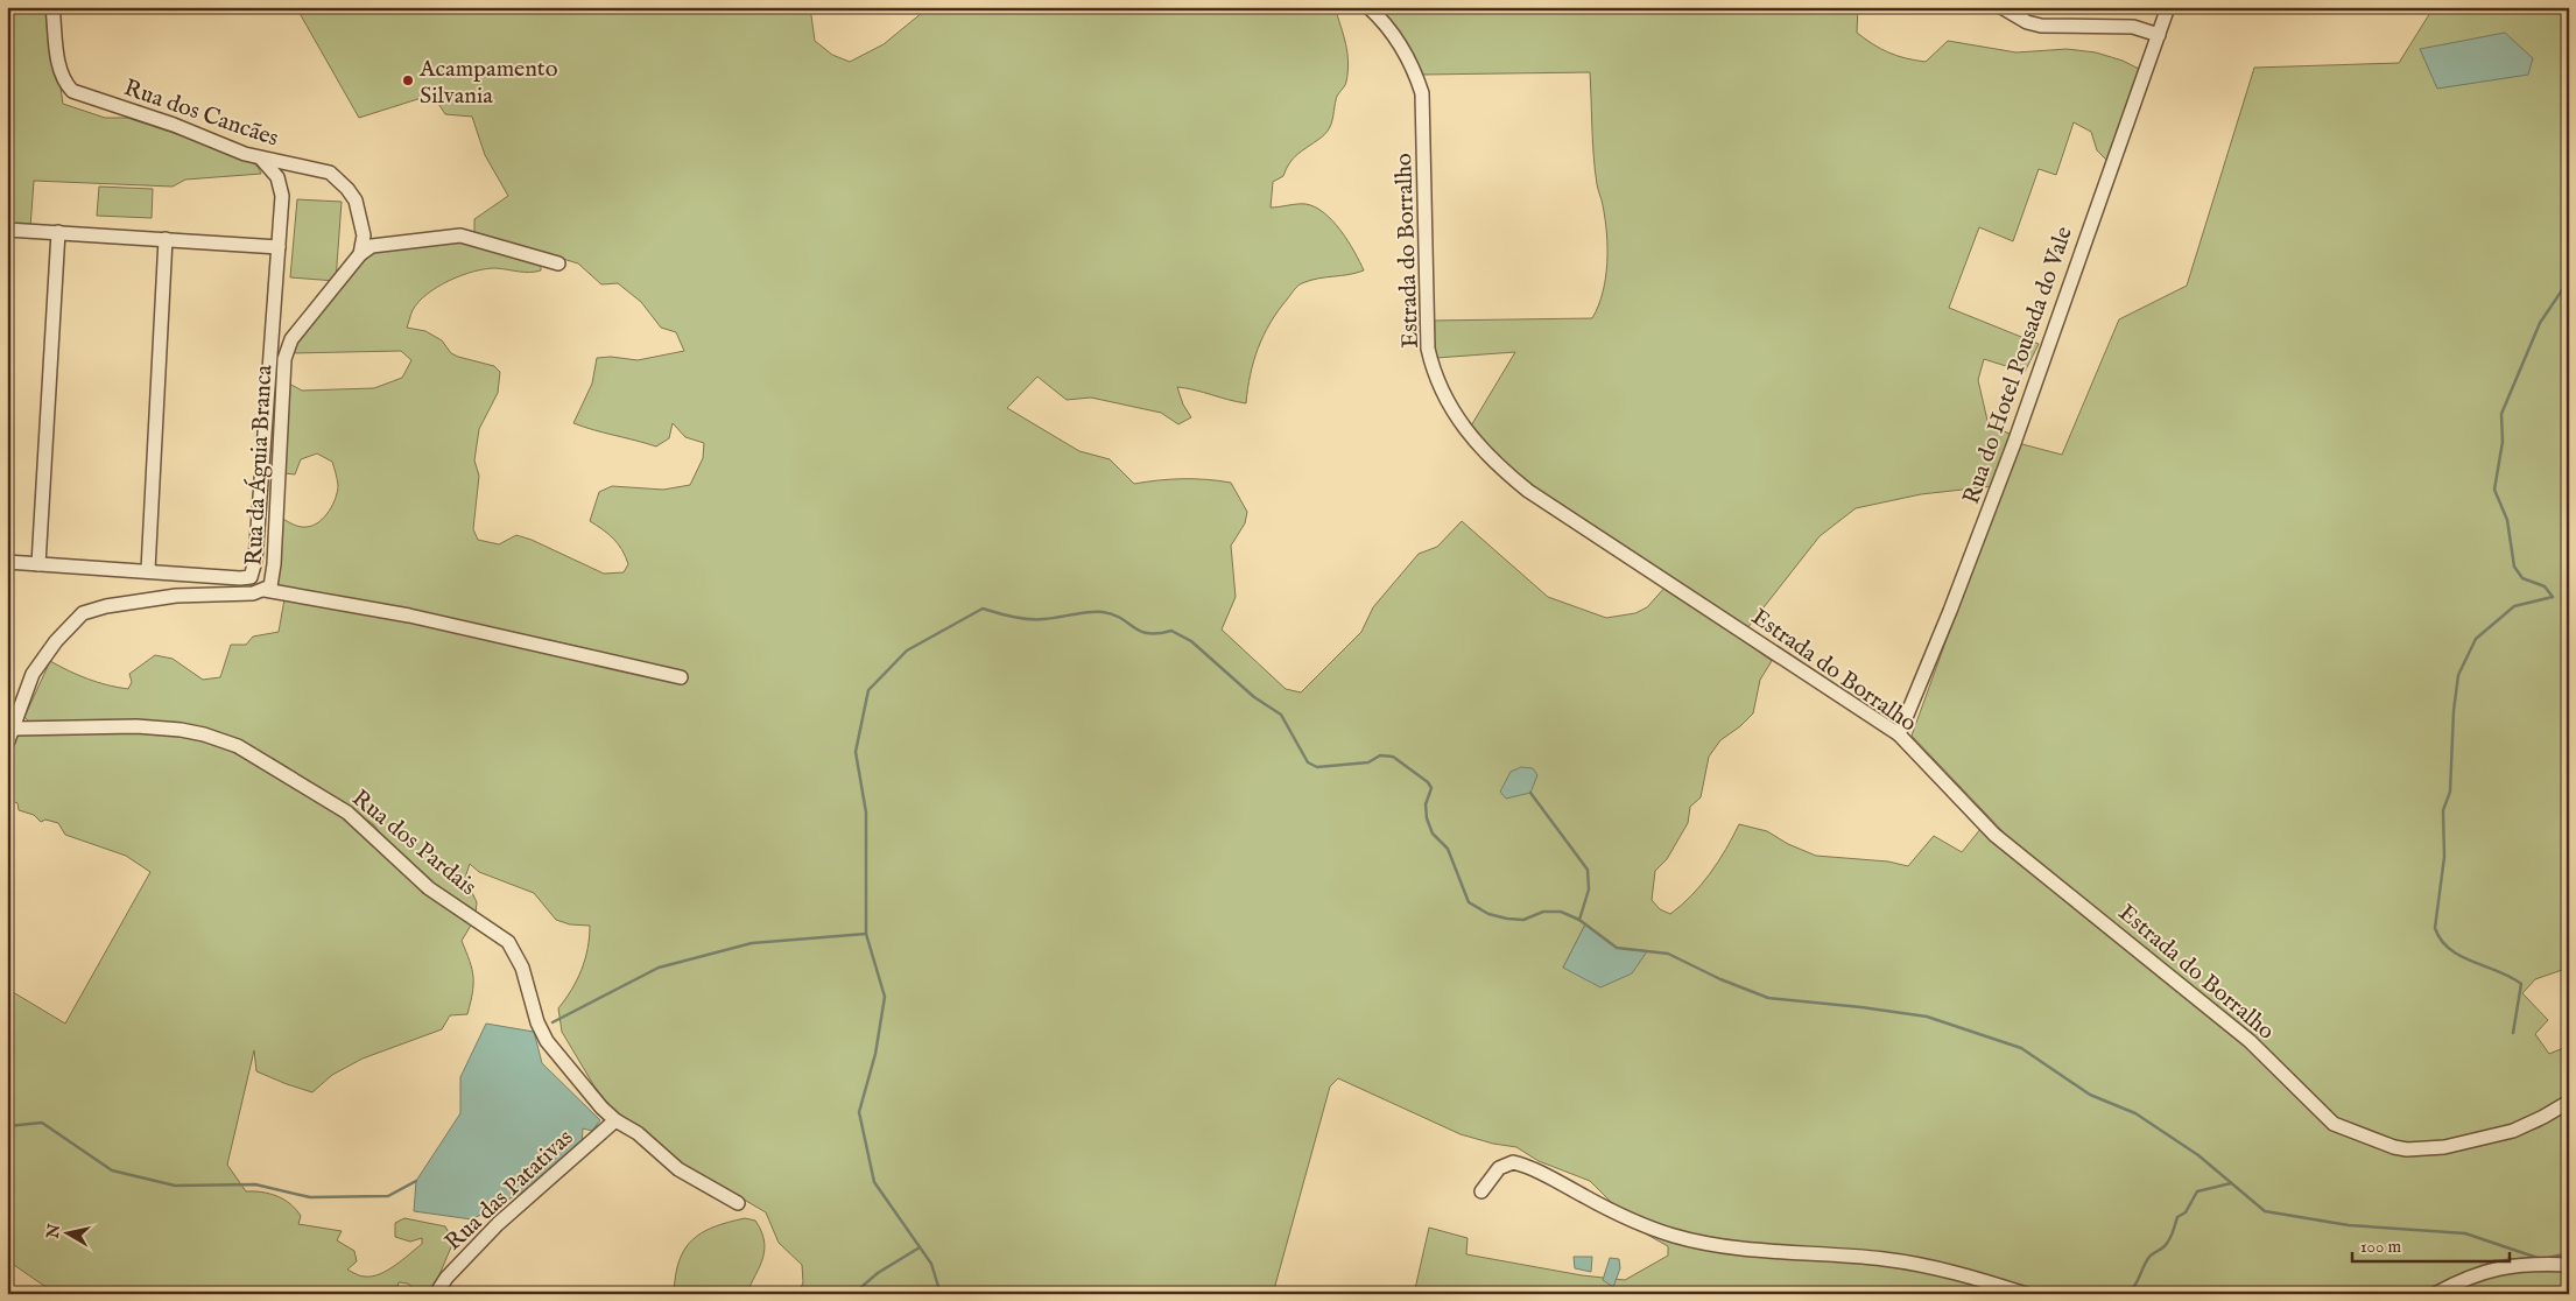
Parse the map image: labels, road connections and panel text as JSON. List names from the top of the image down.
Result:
{
  "streets": {
    "street": [
      "Rua dos Cancães",
      "Estrada do Borralho",
      "Rua do Hotel Pousada do Vale",
      "Rua da Águia Branca",
      "Rua dos Pardais",
      "Rua das Patativas"
    ]
  },
  "crossings": [
    ["Rua dos Cancães", "Rua da Águia Branca"],
    ["Estrada do Borralho", "Rua do Hotel Pousada do Vale"],
    ["Rua da Águia Branca", "Rua dos Pardais"],
    ["Rua dos Pardais", "Rua das Patativas"]
  ],
  "places": ["Acampamento Silvania"],
  "scale_bar": "100 m",
  "north": "left"
}
